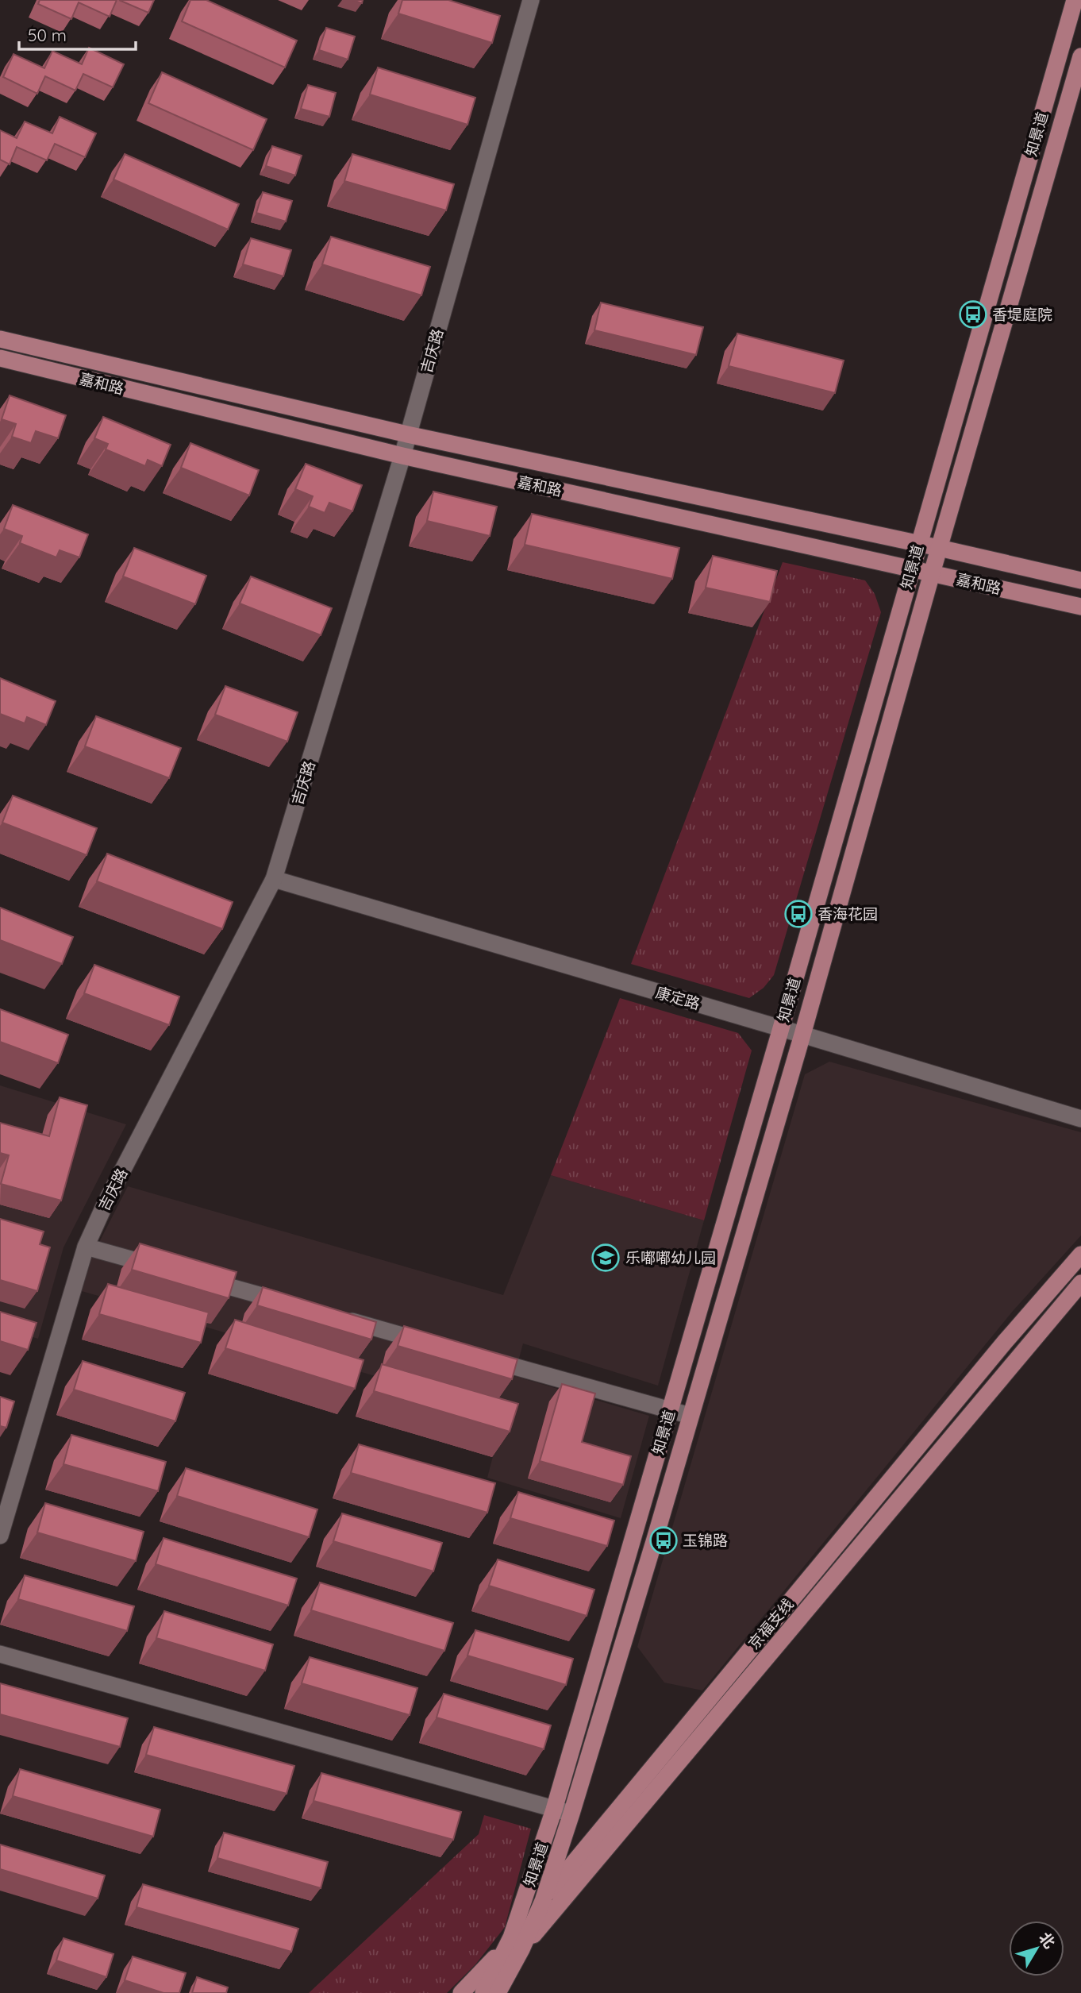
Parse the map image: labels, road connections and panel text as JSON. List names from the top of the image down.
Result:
{
  "streets": {
    "main road": ["知景道", "嘉和路", "京福支线"],
    "street": ["吉庆路", "康定路"]
  },
  "crossings": [
    ["知景道", "嘉和路"],
    ["知景道", "康定路"],
    ["知景道", "京福支线"],
    ["吉庆路", "嘉和路"],
    ["吉庆路", "康定路"]
  ],
  "places": {
    "bus stop": ["香堤庭院", "香海花园", "玉锦路"],
    "school or university": ["乐嘟嘟幼儿园"]
  },
  "scale_bar": "50 m",
  "north": "top right"
}
